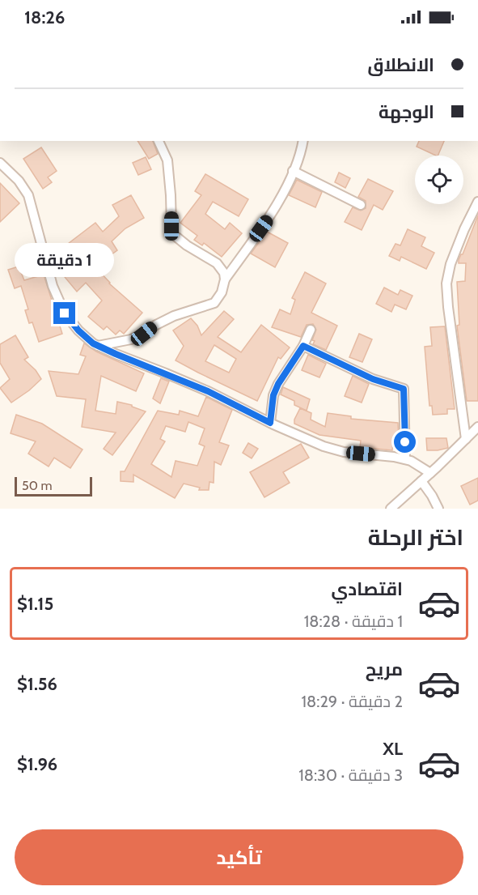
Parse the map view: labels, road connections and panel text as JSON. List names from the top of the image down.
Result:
{
  "scale_bar": "50 m",
  "page": {
    "status": "18:26",
    "banner": ["الانطلاق", "الوجهة"],
    "bubble": "1 دقيقة",
    "scale": "50 m",
    "heading": "اختر الرحلة",
    "list": [
      {
        "name": "اقتصادي",
        "note": "1 دقيقة · 18:28",
        "value": "$1.15"
      },
      {
        "name": "مريح",
        "note": "2 دقيقة · 18:29",
        "value": "$1.56"
      },
      {
        "name": "XL",
        "note": "3 دقيقة · 18:30",
        "value": "$1.96"
      }
    ],
    "buttons": "تأكيد"
  }
}
